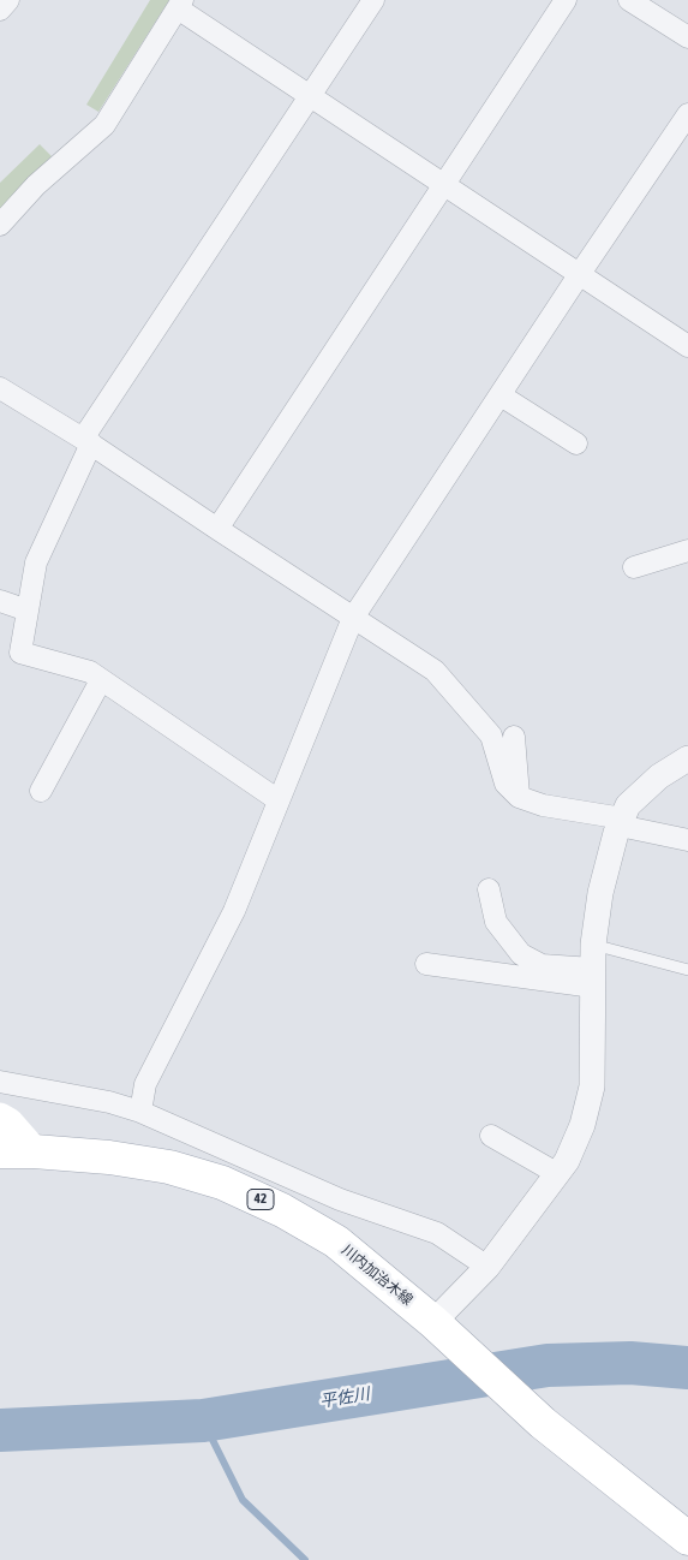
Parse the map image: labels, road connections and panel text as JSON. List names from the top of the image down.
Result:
{
  "streets": {
    "main road": ["42", "川内加治木線"]
  },
  "water": ["平佐川"]
}
